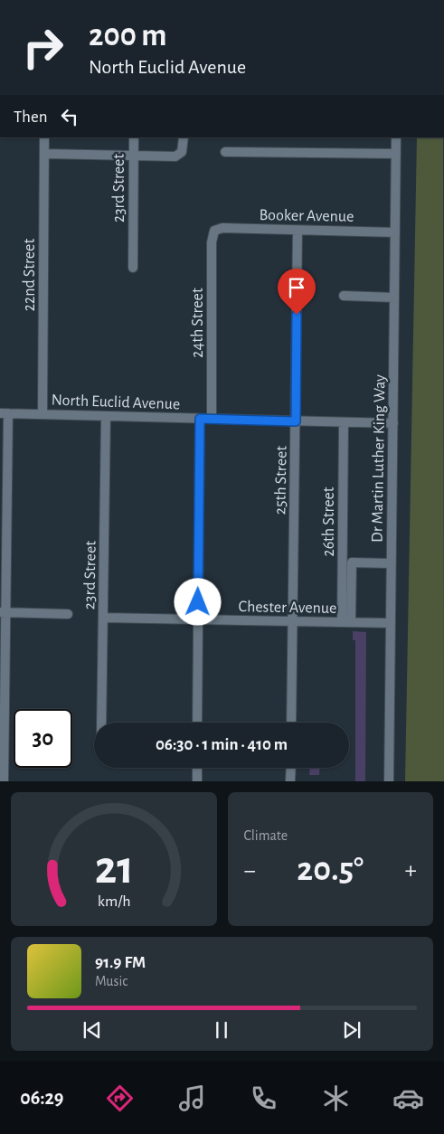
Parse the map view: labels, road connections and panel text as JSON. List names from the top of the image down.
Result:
{
  "streets": {
    "street": [
      "23rd Street",
      "Booker Avenue",
      "22nd Street",
      "24th Street",
      "North Euclid Avenue",
      "Dr Martin Luther King Way",
      "25th Street",
      "26th Street",
      "Chester Avenue"
    ]
  },
  "crossings": [
    ["23rd Street", "North Euclid Avenue"],
    ["23rd Street", "Chester Avenue"],
    ["Booker Avenue", "24th Street"],
    ["Booker Avenue", "Dr Martin Luther King Way"],
    ["Booker Avenue", "25th Street"],
    ["22nd Street", "North Euclid Avenue"],
    ["24th Street", "North Euclid Avenue"],
    ["North Euclid Avenue", "Dr Martin Luther King Way"],
    ["North Euclid Avenue", "25th Street"],
    ["North Euclid Avenue", "26th Street"],
    ["Dr Martin Luther King Way", "Chester Avenue"],
    ["25th Street", "Chester Avenue"],
    ["26th Street", "Chester Avenue"]
  ],
  "page": {
    "turn": ["200 m", "North Euclid Avenue"],
    "then": "Then",
    "limit": "30",
    "trip": "06:30 · 1 min · 410 m",
    "tile": "Climate",
    "heat": ["−", "20.5°", "+"],
    "song": ["91.9 FM", "Music"],
    "tabs": "06:29",
    "gauge": ["21", "km/h"]
  }
}
